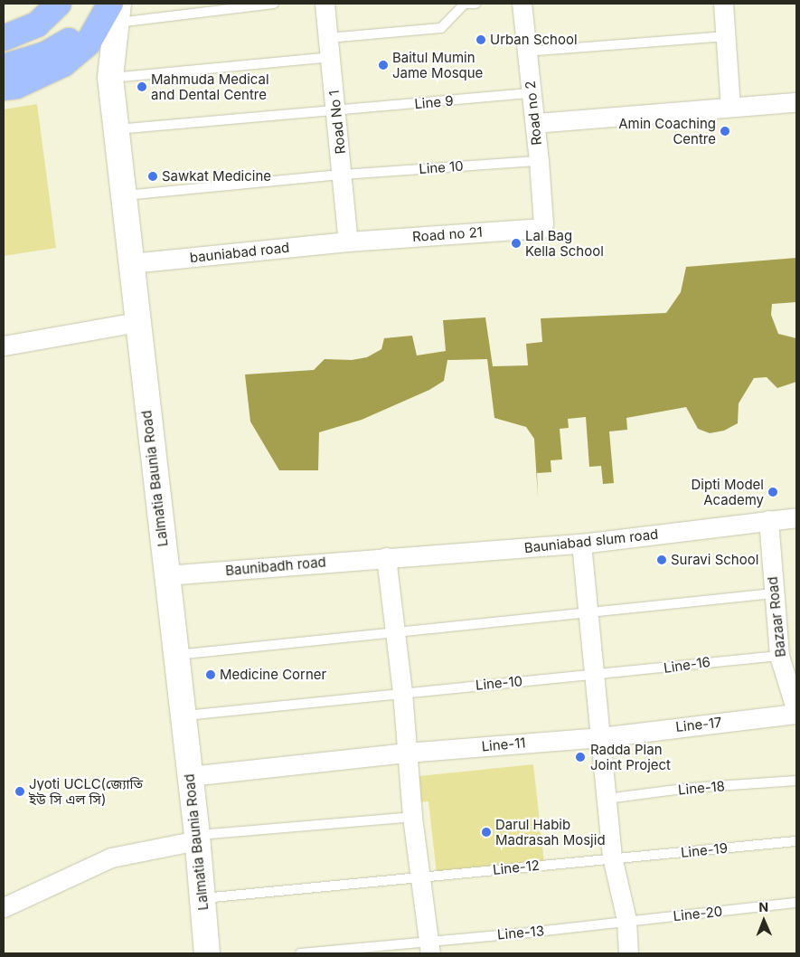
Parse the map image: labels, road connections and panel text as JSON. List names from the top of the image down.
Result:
{
  "streets": {
    "street": [
      "Road no 2",
      "Road No 1",
      "Road no 21",
      "bauniabad road",
      "Lalmatia Baunia Road",
      "Bauniabad slum road",
      "Baunibadh road",
      "Bazaar Road",
      "Line-17",
      "Line-11"
    ],
    "lane": [
      "Line 9",
      "Line 10",
      "Line-16",
      "Line-10",
      "Line-18",
      "Line-19",
      "Line-12",
      "Line-20",
      "Line-13"
    ]
  },
  "crossings": [
    ["Line 9", "Road no 2"],
    ["Line 9", "Road No 1"],
    ["Line 9", "Lalmatia Baunia Road"],
    ["Road no 2", "Line 10"],
    ["Road no 2", "Road no 21"],
    ["Road No 1", "Line 10"],
    ["Road No 1", "Road no 21"],
    ["Road No 1", "bauniabad road"],
    ["Line 10", "Lalmatia Baunia Road"],
    ["Road no 21", "bauniabad road"],
    ["bauniabad road", "Lalmatia Baunia Road"],
    ["Lalmatia Baunia Road", "Baunibadh road"],
    ["Lalmatia Baunia Road", "Line-10"],
    ["Lalmatia Baunia Road", "Line-11"],
    ["Lalmatia Baunia Road", "Line-12"],
    ["Bauniabad slum road", "Baunibadh road"],
    ["Bauniabad slum road", "Bazaar Road"],
    ["Bazaar Road", "Line-16"],
    ["Line-16", "Line-10"],
    ["Line-17", "Line-11"],
    ["Line-19", "Line-12"],
    ["Line-20", "Line-13"]
  ],
  "places": [
    "Urban School",
    "Baitul Mumin Jame Mosque",
    "Mahmuda Medical and Dental Centre",
    "Amin Coaching Centre",
    "Sawkat Medicine",
    "Lal Bag Kella School",
    "Dipti Model Academy",
    "Suravi School",
    "Medicine Corner",
    "Radda Plan Joint Project",
    "Jyoti UCLC(জ্যোতি ইউ সি এল সি)",
    "Darul Habib Madrasah Mosjid"
  ],
  "north": "top"
}
